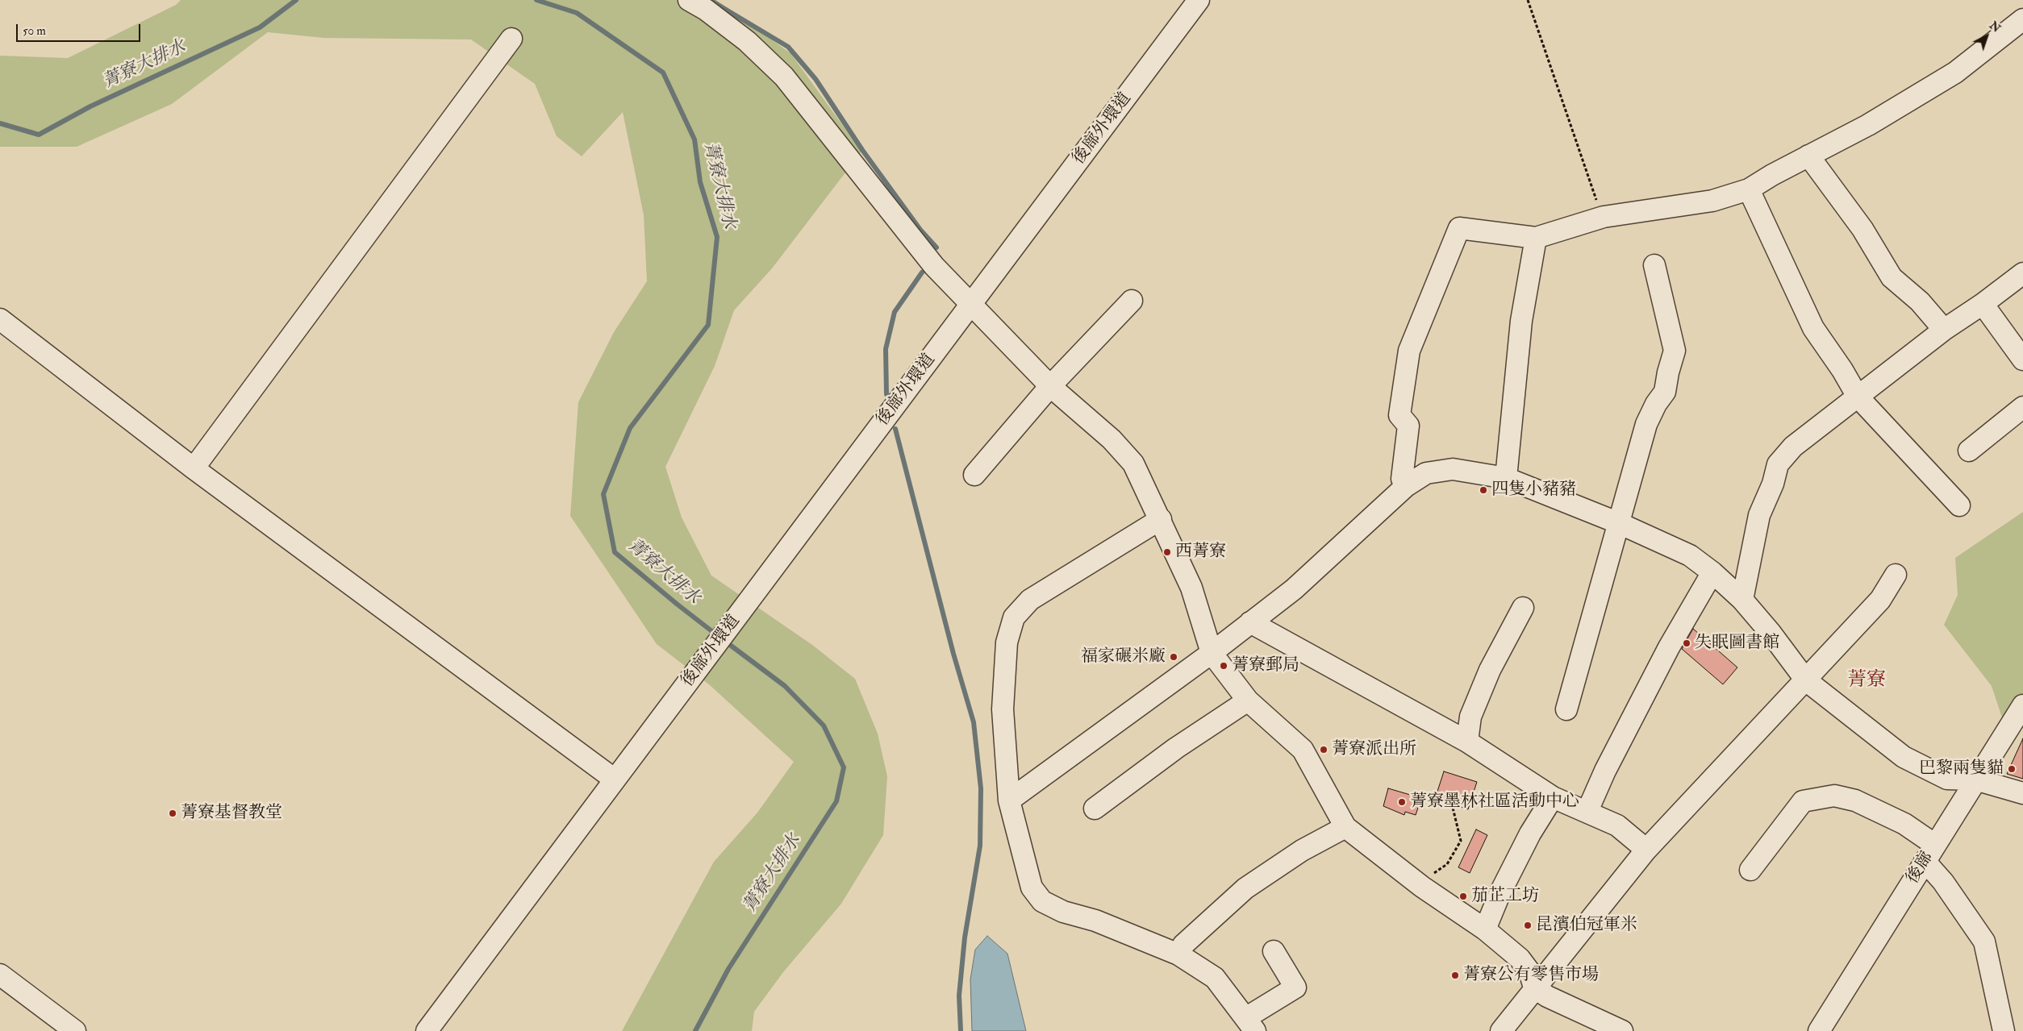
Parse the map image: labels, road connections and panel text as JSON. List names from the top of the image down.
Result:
{
  "streets": {
    "street": ["後廍外環道", "後廍"]
  },
  "districts": ["菁寮"],
  "water": ["菁寮大排水"],
  "places": [
    "四隻小豬豬",
    "西菁寮",
    "失眠圖書館",
    "福家碾米廠",
    "菁寮郵局",
    "菁寮派出所",
    "巴黎兩隻貓",
    "菁寮墨林社區活動中心",
    "菁寮基督教堂",
    "茄芷工坊",
    "昆濱伯冠軍米",
    "菁寮公有零售市場"
  ],
  "scale_bar": "50 m",
  "north": "top right"
}
